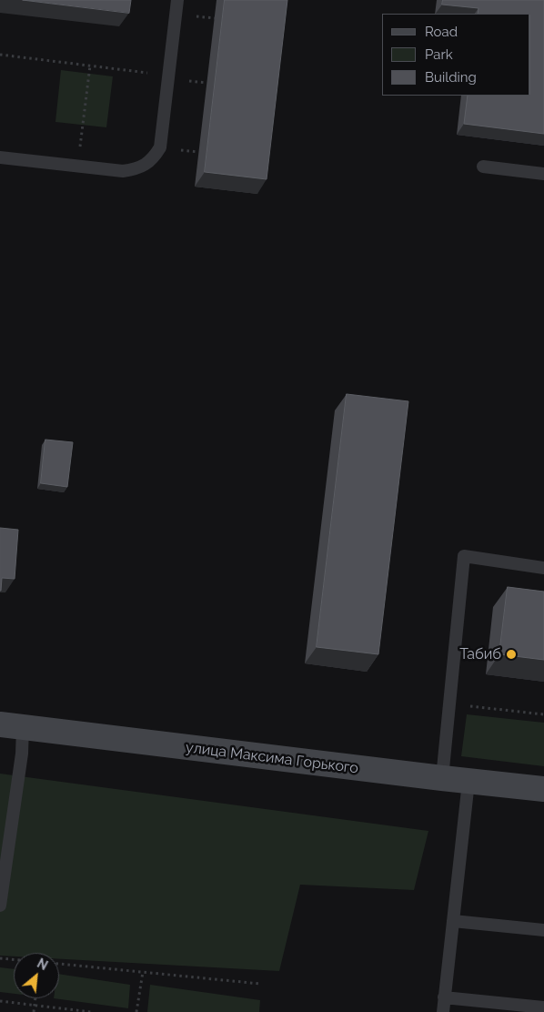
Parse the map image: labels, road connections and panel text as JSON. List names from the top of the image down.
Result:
{
  "streets": {
    "main road": ["улица Максима Горького"]
  },
  "places": ["Табиб"],
  "legend": ["Road", "Park", "Building"],
  "north": "top right"
}
